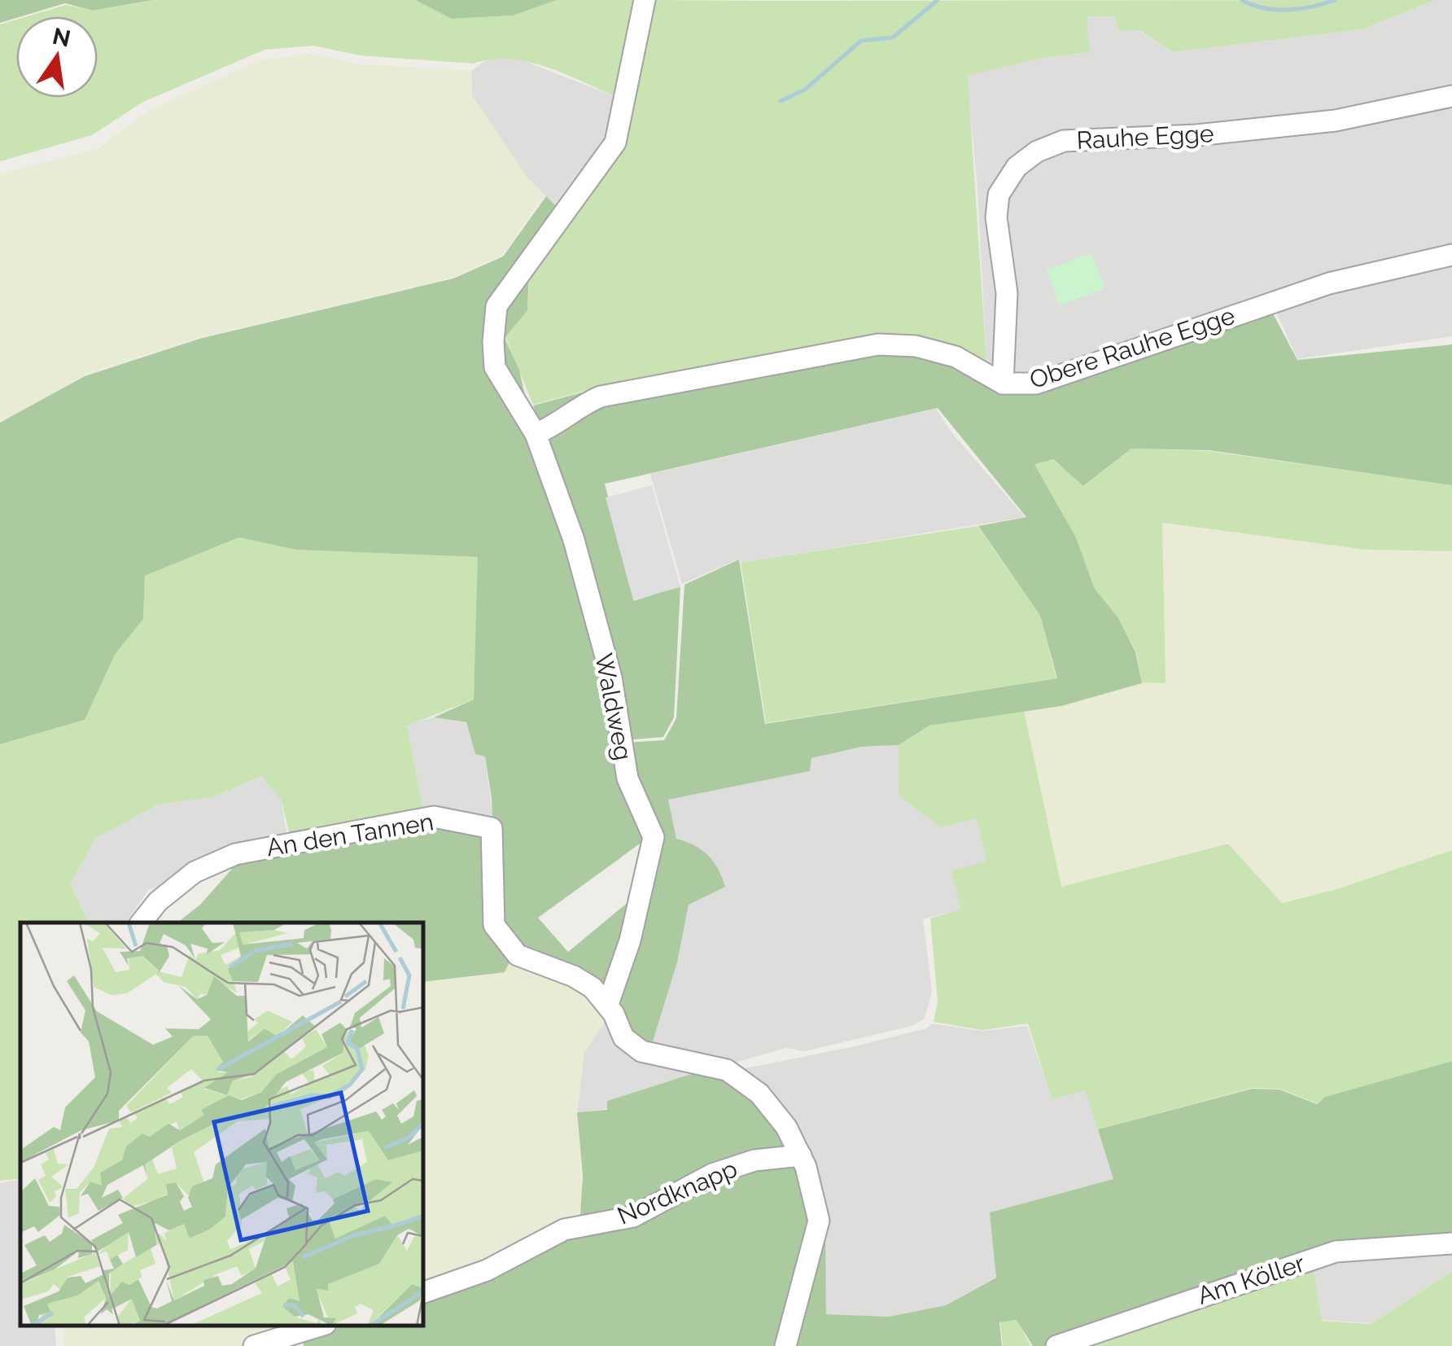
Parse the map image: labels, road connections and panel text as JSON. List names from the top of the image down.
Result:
{
  "streets": {
    "street": [
      "Rauhe Egge",
      "Obere Rauhe Egge",
      "Waldweg",
      "An den Tannen",
      "Nordknapp",
      "Am Köller"
    ]
  },
  "crossings": [
    ["Rauhe Egge", "Obere Rauhe Egge"],
    ["Obere Rauhe Egge", "Waldweg"],
    ["Waldweg", "An den Tannen"]
  ],
  "north": "top"
}
